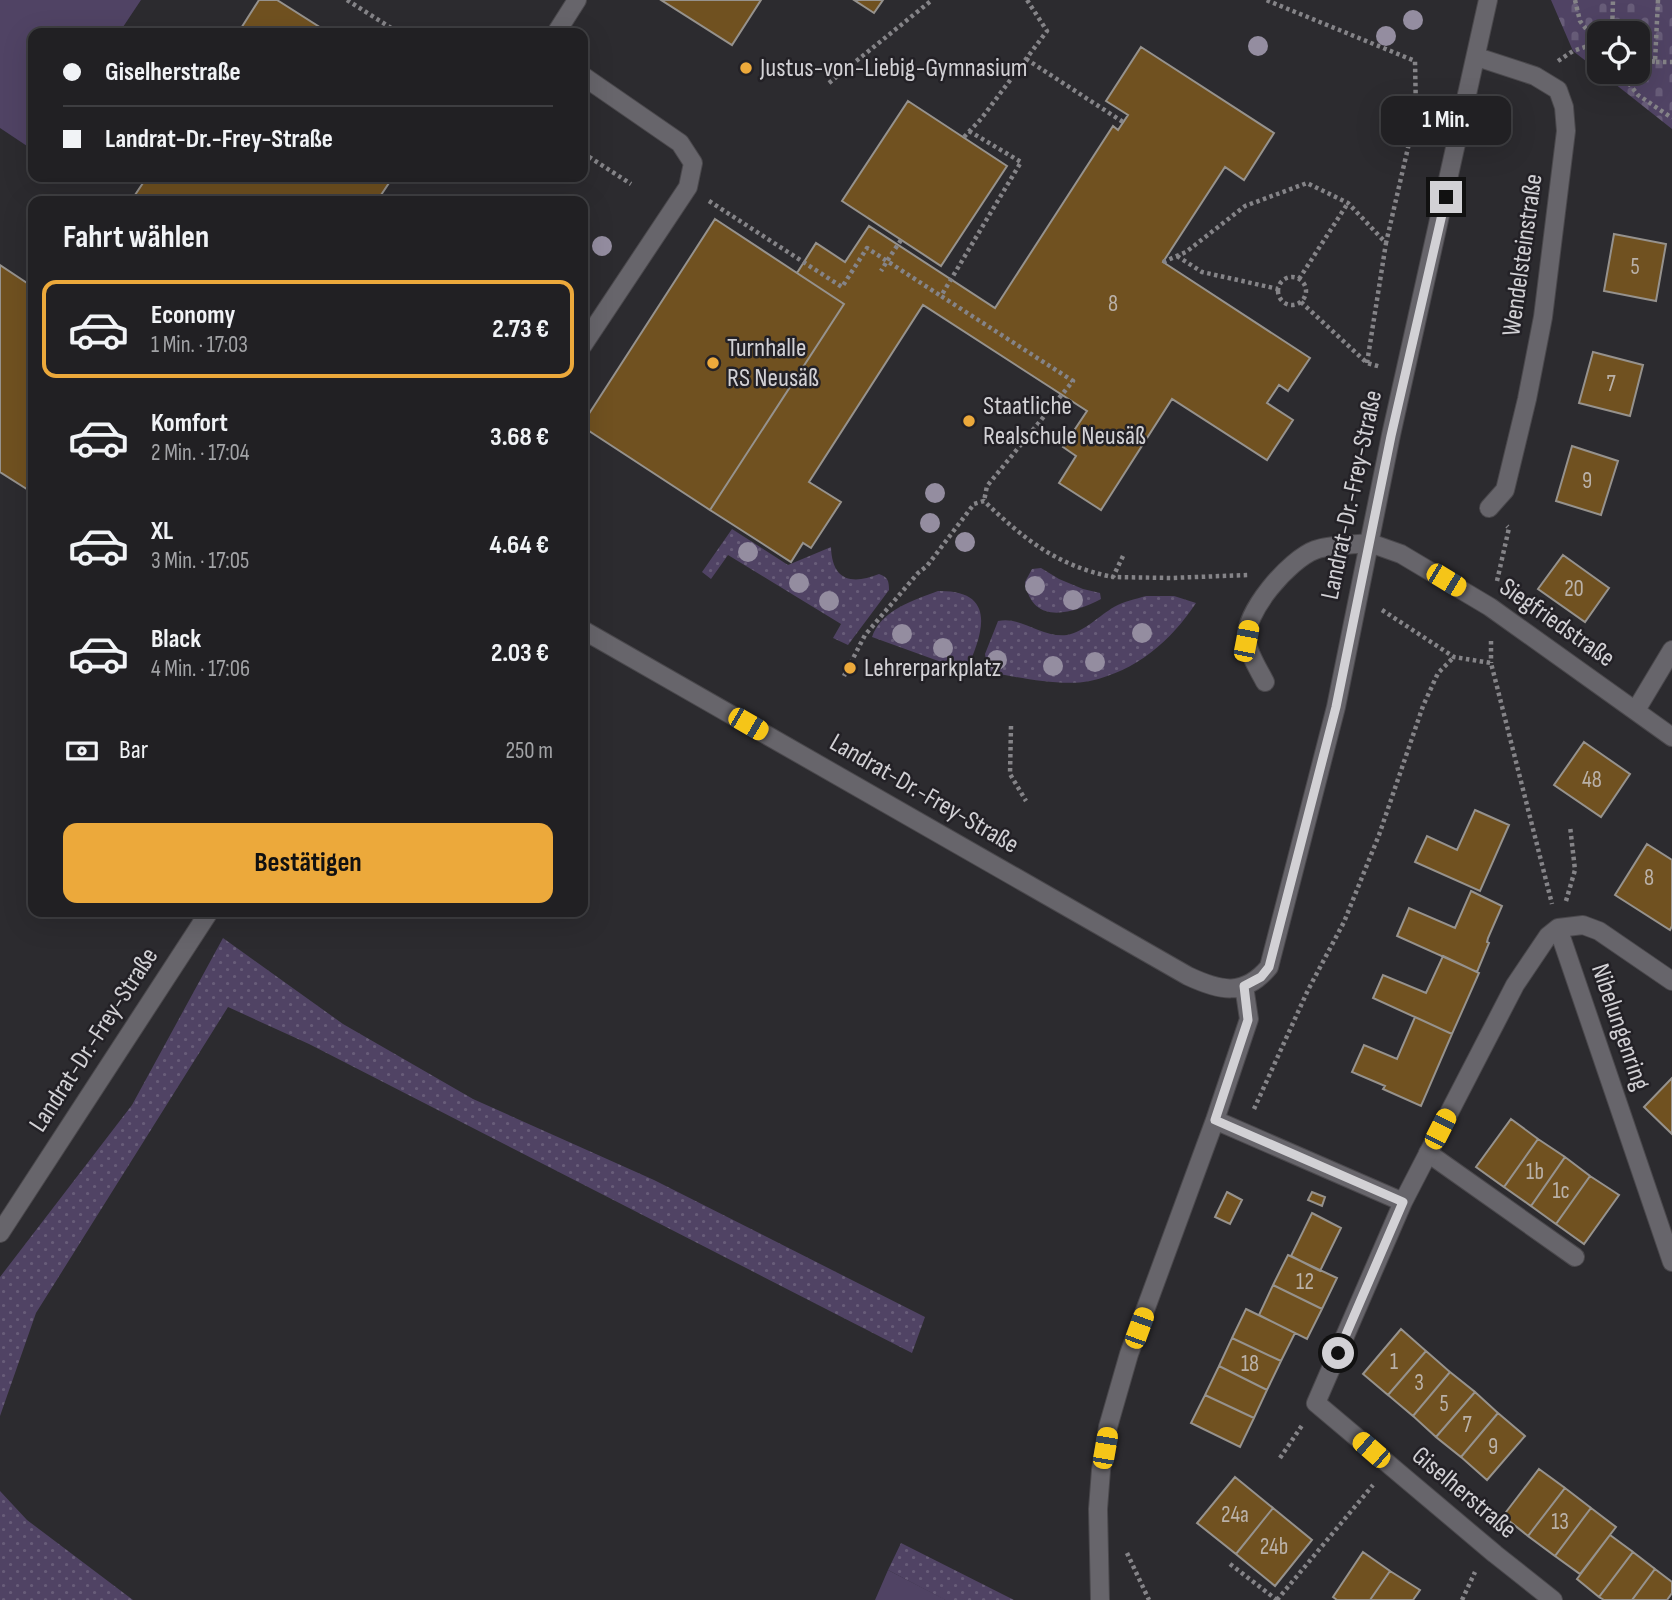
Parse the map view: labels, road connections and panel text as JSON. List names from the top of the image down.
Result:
{
  "streets": {
    "street": [
      "Wendelsteinstraße",
      "Landrat-Dr.-Frey-Straße",
      "Siegfriedstraße",
      "Nibelungenring",
      "Giselherstraße"
    ]
  },
  "crossings": [
    ["Wendelsteinstraße", "Landrat-Dr.-Frey-Straße"],
    ["Landrat-Dr.-Frey-Straße", "Siegfriedstraße"]
  ],
  "places": [
    "Justus-von-Liebig-Gymnasium",
    "Turnhalle RS Neusäß",
    "Staatliche Realschule Neusäß",
    "Lehrerparkplatz"
  ],
  "house_numbers": [
    "5",
    "8",
    "7",
    "9",
    "20",
    "48",
    "8",
    "1b",
    "1c",
    "12",
    "1",
    "18",
    "3",
    "5",
    "7",
    "9",
    "24a",
    "13",
    "24b"
  ],
  "page": {
    "banner": ["Giselherstraße", "Landrat-Dr.-Frey-Straße"],
    "bubble": "1 Min.",
    "heading": "Fahrt wählen",
    "list": [
      {
        "name": "Economy",
        "note": "1 Min. · 17:03",
        "value": "2.73 €"
      },
      {
        "name": "Komfort",
        "note": "2 Min. · 17:04",
        "value": "3.68 €"
      },
      {
        "name": "XL",
        "note": "3 Min. · 17:05",
        "value": "4.64 €"
      },
      {
        "name": "Black",
        "note": "4 Min. · 17:06",
        "value": "2.03 €"
      }
    ],
    "pay": ["Bar", "250 m"],
    "buttons": "Bestätigen"
  }
}
